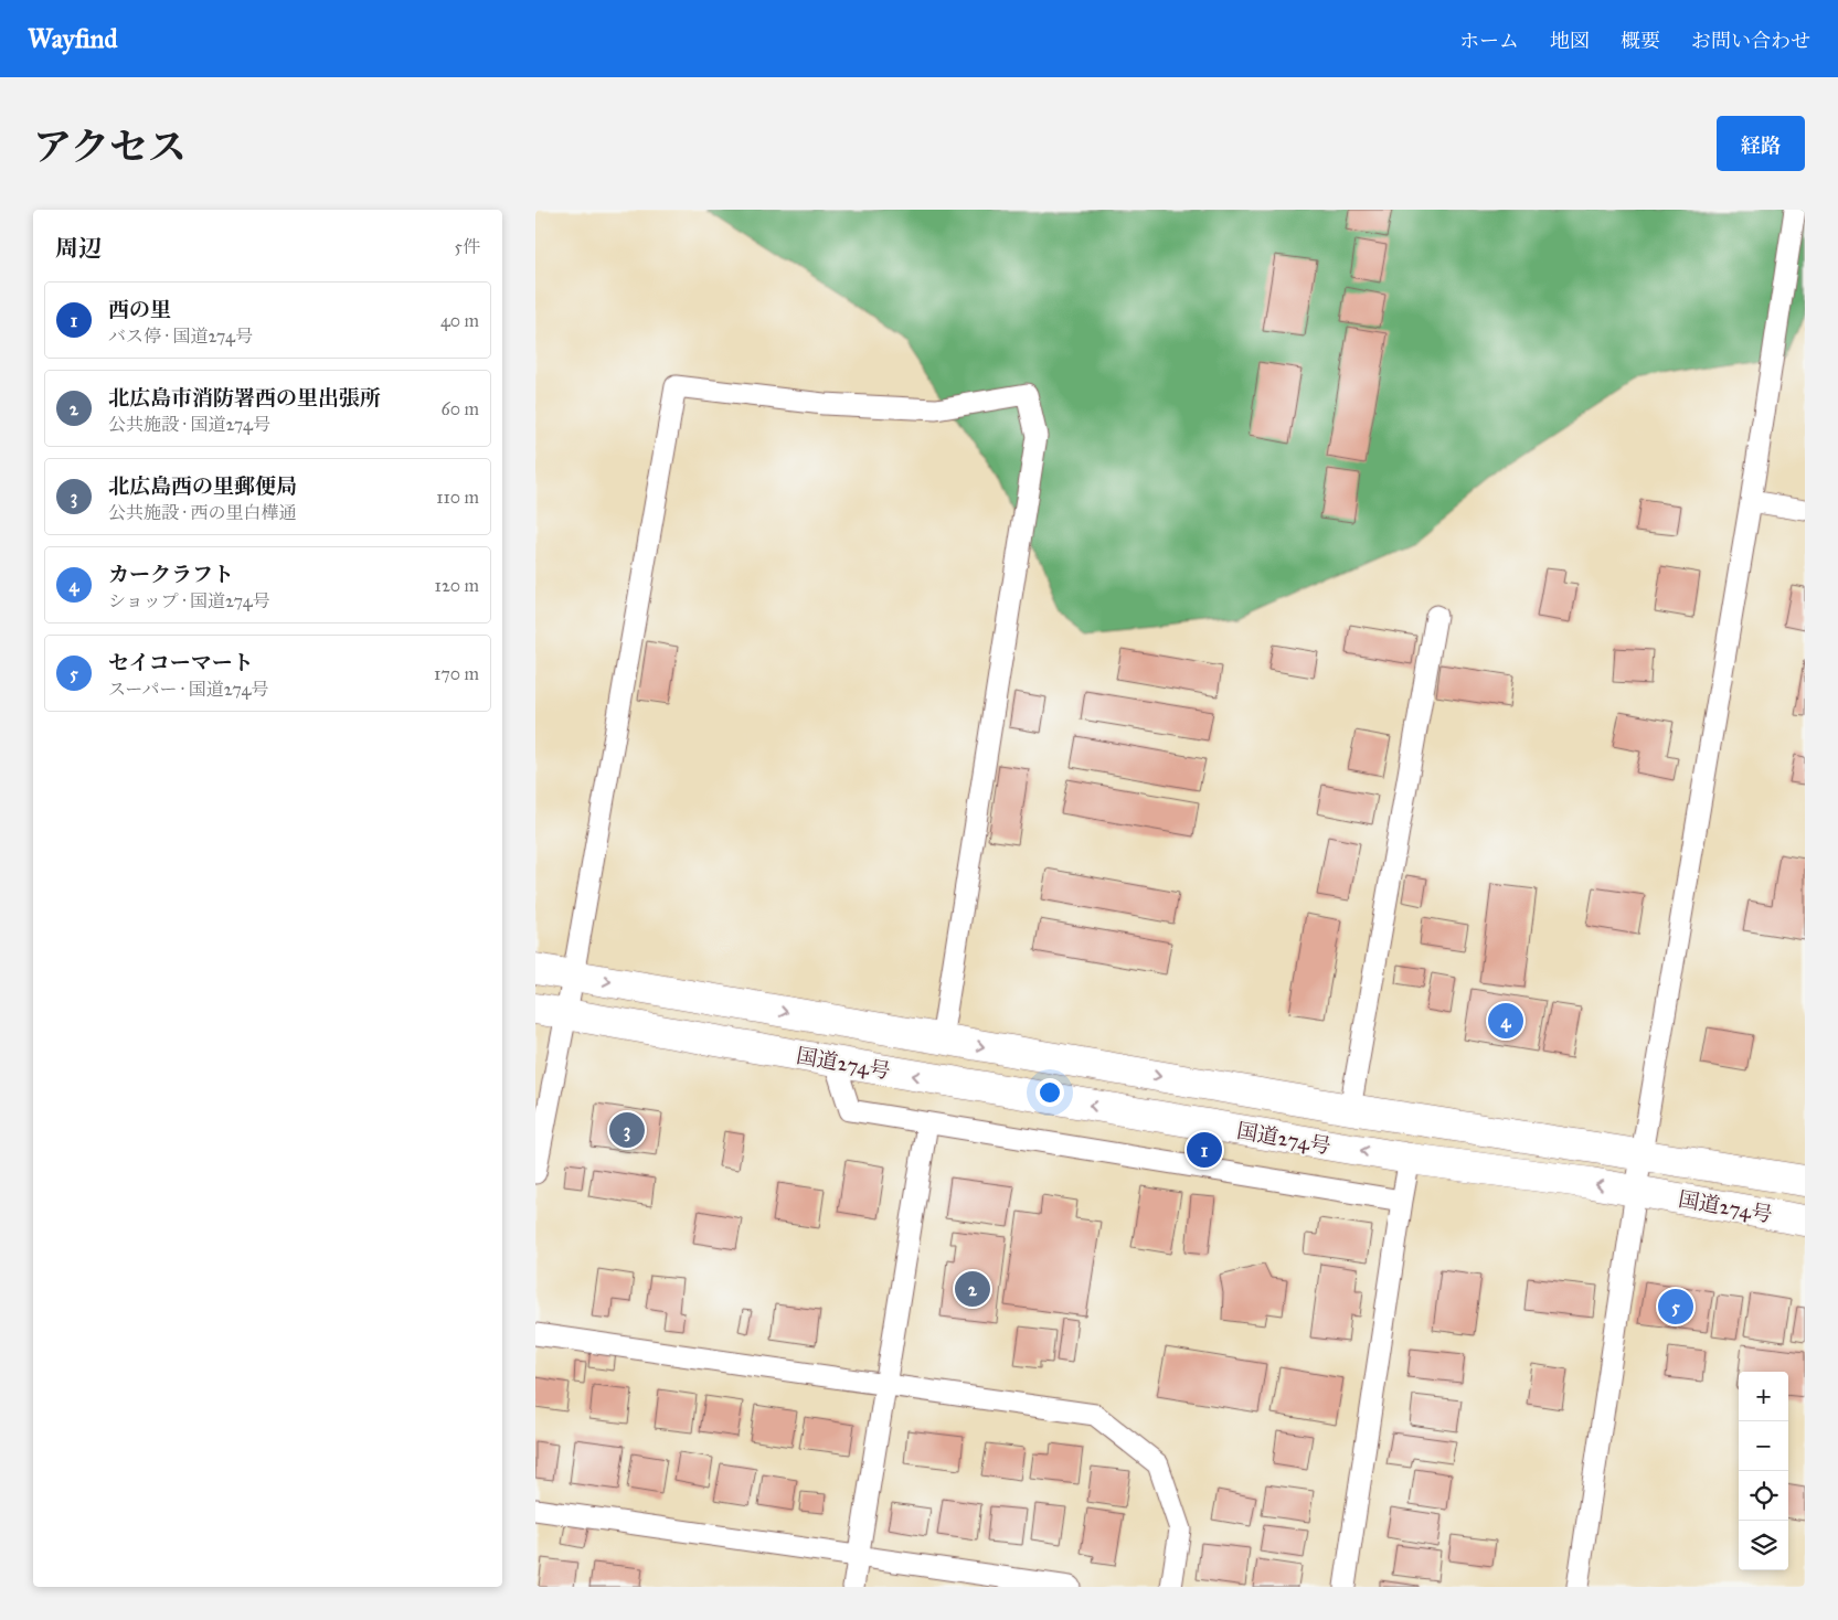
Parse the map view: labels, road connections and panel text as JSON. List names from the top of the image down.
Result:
{
  "streets": {
    "highway": ["国道274号"]
  },
  "page": {
    "header": "Wayfind",
    "nav": [
      "ホーム",
      "地図",
      "概要",
      "お問い合わせ"
    ],
    "title": "アクセス",
    "buttons": "経路",
    "heading": ["周辺", "5件"],
    "list": [
      {
        "mark": "1",
        "name": "西の里",
        "note": "バス停 · 国道274号",
        "value": "40 m"
      },
      {
        "mark": "2",
        "name": "北広島市消防署西の里出張所",
        "note": "公共施設 · 国道274号",
        "value": "60 m"
      },
      {
        "mark": "3",
        "name": "北広島西の里郵便局",
        "note": "公共施設 · 西の里白樺通",
        "value": "110 m"
      },
      {
        "mark": "4",
        "name": "カークラフト",
        "note": "ショップ · 国道274号",
        "value": "120 m"
      },
      {
        "mark": "5",
        "name": "セイコーマート",
        "note": "スーパー · 国道274号",
        "value": "170 m"
      }
    ],
    "pins": [
      "4",
      "3",
      "1",
      "2",
      "5"
    ],
    "map_buttons": ["+", "−"]
  }
}
